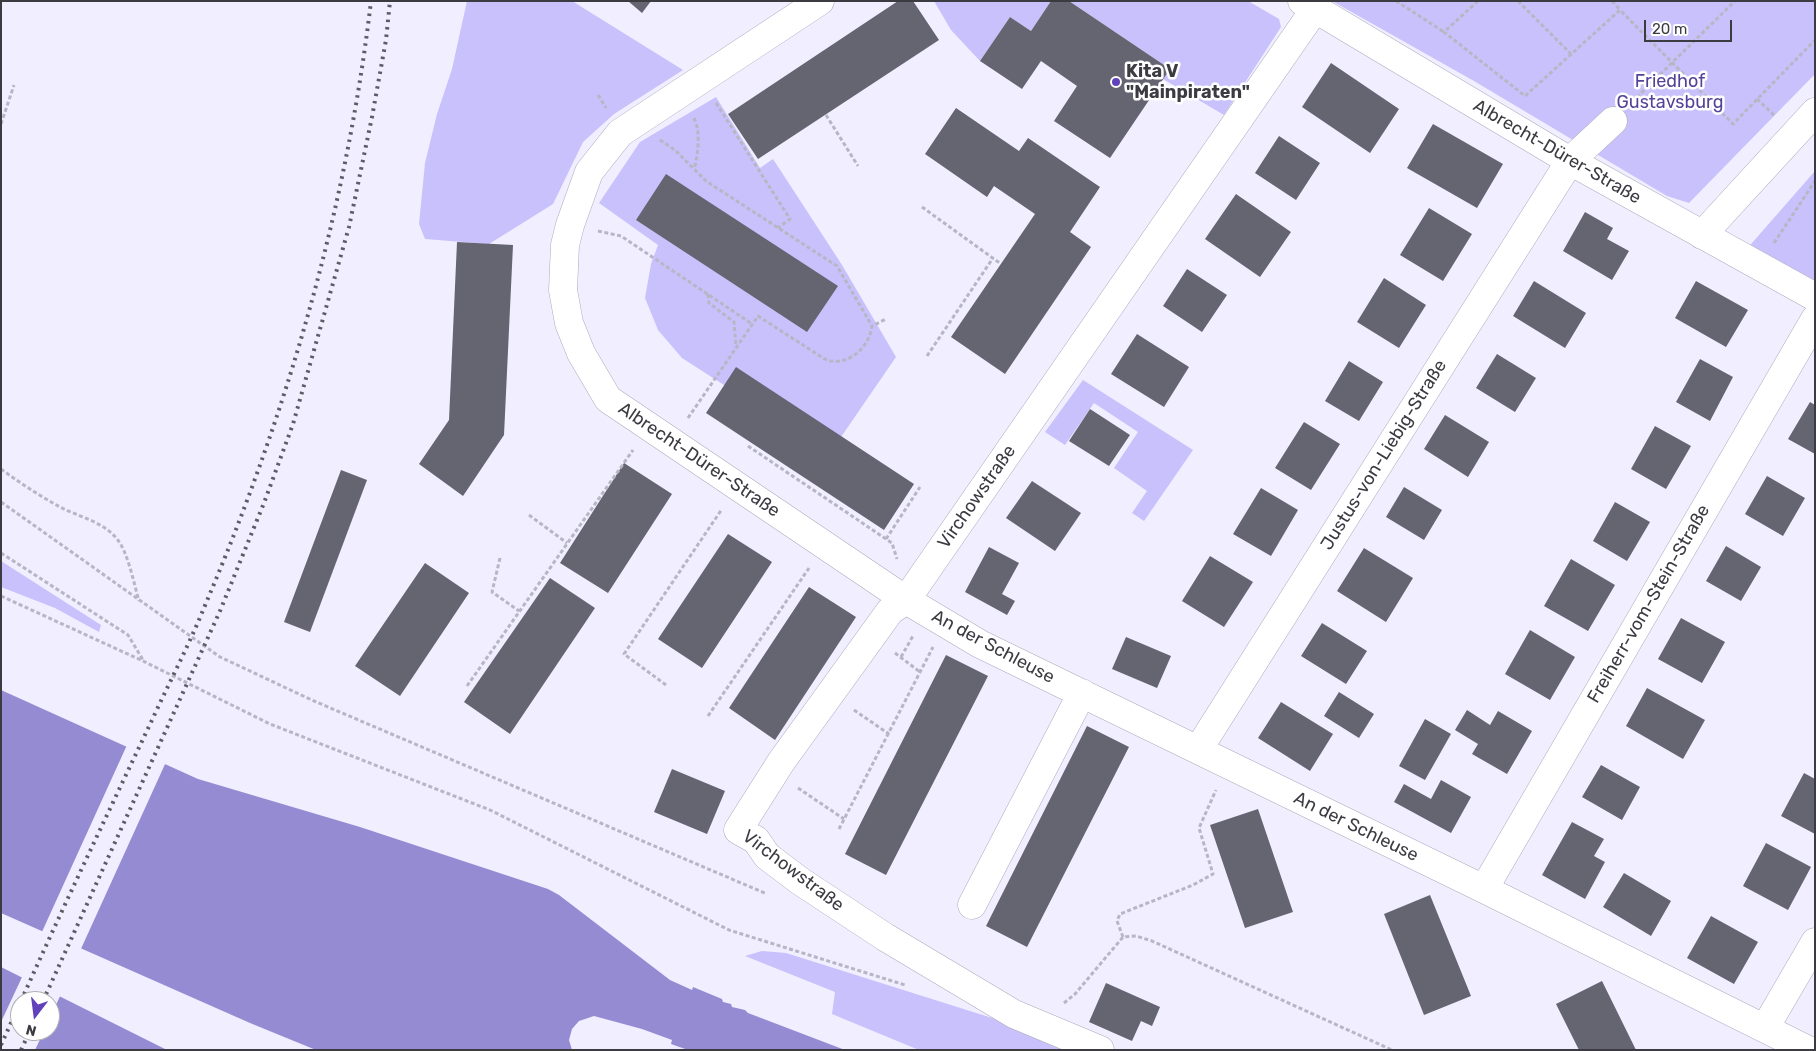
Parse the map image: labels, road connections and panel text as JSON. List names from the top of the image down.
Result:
{
  "streets": {
    "street": [
      "Albrecht-Dürer-Straße",
      "Justus-von-Liebig-Straße",
      "Virchowstraße",
      "Freiherr-vom-Stein-Straße",
      "An der Schleuse"
    ]
  },
  "crossings": [
    ["Albrecht-Dürer-Straße", "Justus-von-Liebig-Straße"],
    ["Albrecht-Dürer-Straße", "Virchowstraße"],
    ["Albrecht-Dürer-Straße", "An der Schleuse"],
    ["Justus-von-Liebig-Straße", "An der Schleuse"],
    ["Virchowstraße", "An der Schleuse"],
    ["Freiherr-vom-Stein-Straße", "An der Schleuse"]
  ],
  "parks": ["Friedhof Gustavsburg"],
  "places": ["Kita V \"Mainpiraten\""],
  "scale_bar": "20 m",
  "north": "bottom"
}
